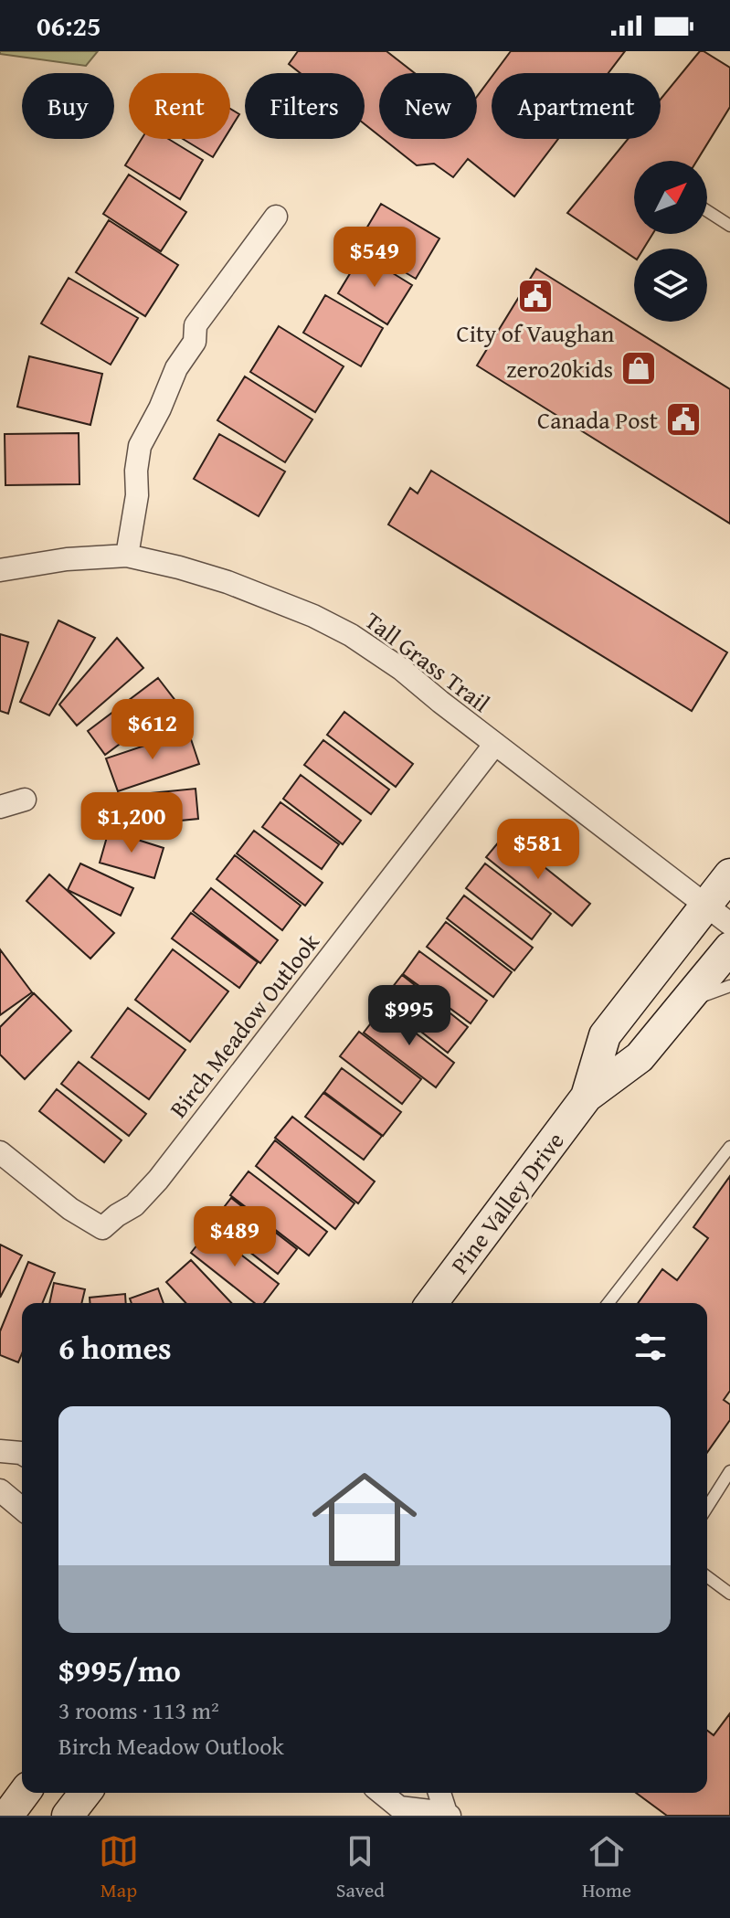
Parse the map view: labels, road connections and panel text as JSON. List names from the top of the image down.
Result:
{
  "streets": {
    "main road": ["Pine Valley Drive"],
    "street": ["Tall Grass Trail", "Birch Meadow Outlook"]
  },
  "crossings": [
    ["Tall Grass Trail", "Birch Meadow Outlook"],
    ["Tall Grass Trail", "Pine Valley Drive"]
  ],
  "places": {
    "public building": ["City of Vaughan", "Canada Post"],
    "shop": ["zero20kids"]
  },
  "north": "top right",
  "page": {
    "status": "06:25",
    "chip": [
      "Buy",
      "Rent",
      "Filters",
      "New",
      "Apartment"
    ],
    "price": [
      "$549",
      "$612",
      "$1,200",
      "$581",
      "$995",
      "$489"
    ],
    "heading": "6 homes",
    "list": [
      {
        "name": "$995/mo",
        "note": "3 rooms · 113 m² · Birch Meadow Outlook"
      }
    ],
    "tabs": ["Map", "Saved", "Home"]
  }
}
